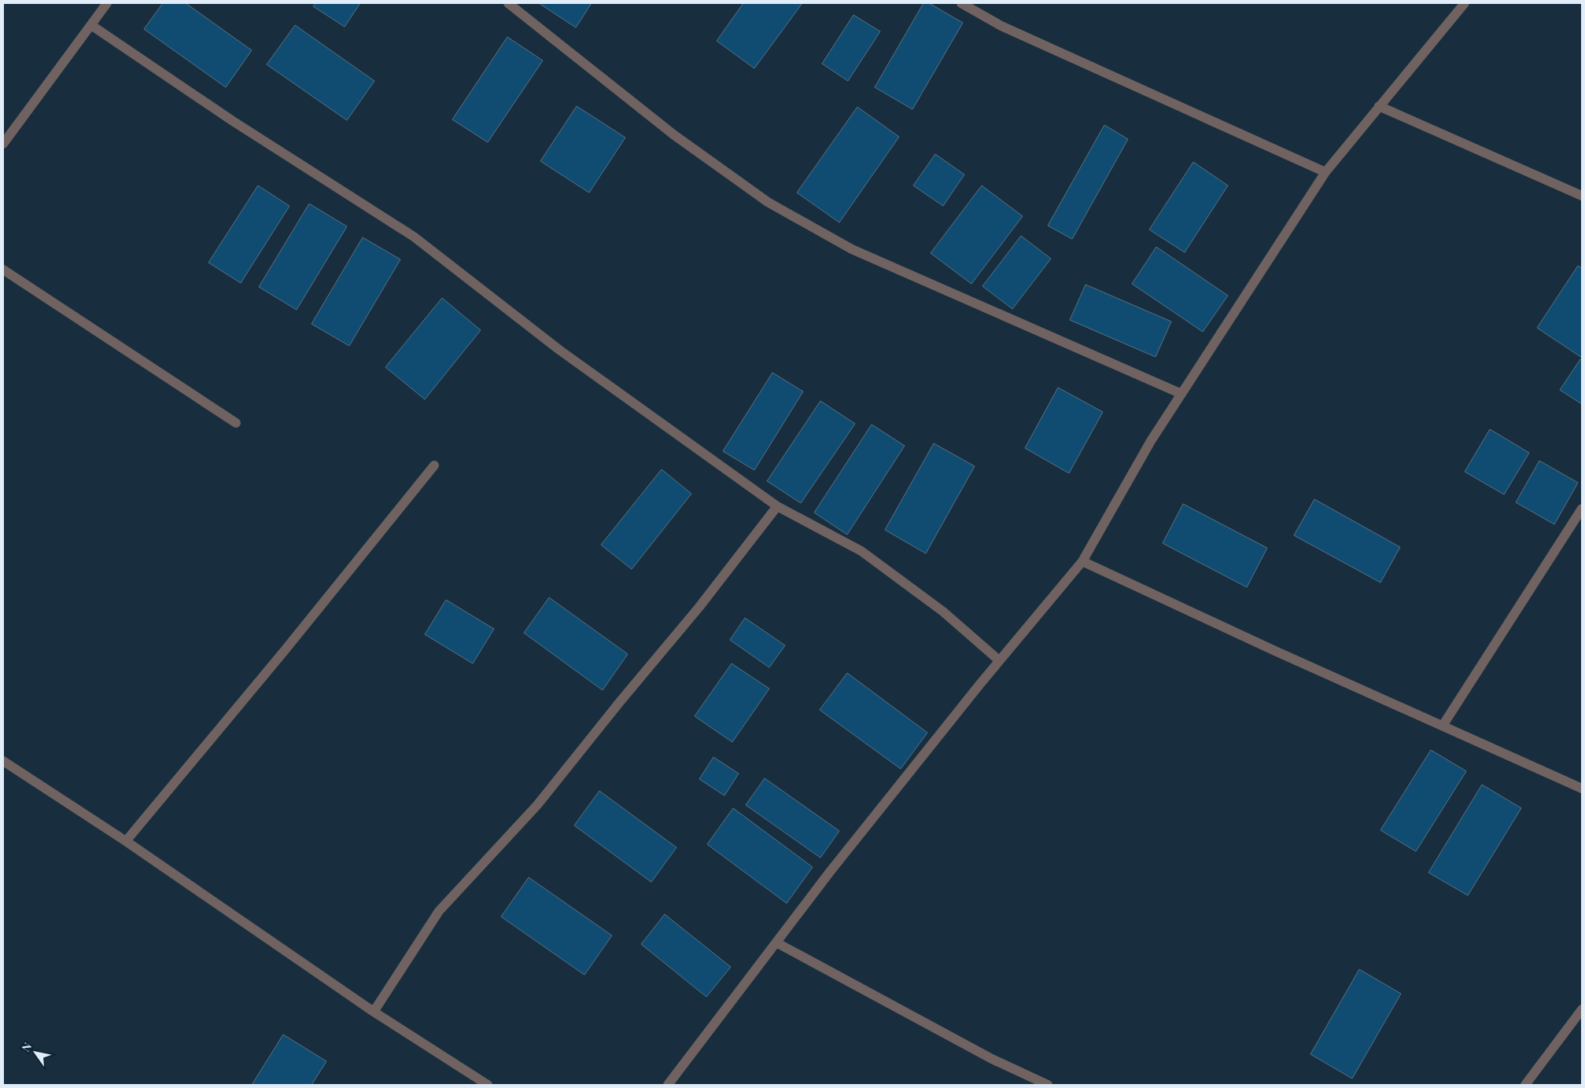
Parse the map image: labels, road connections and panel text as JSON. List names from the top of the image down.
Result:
{
  "north": "top left"
}
